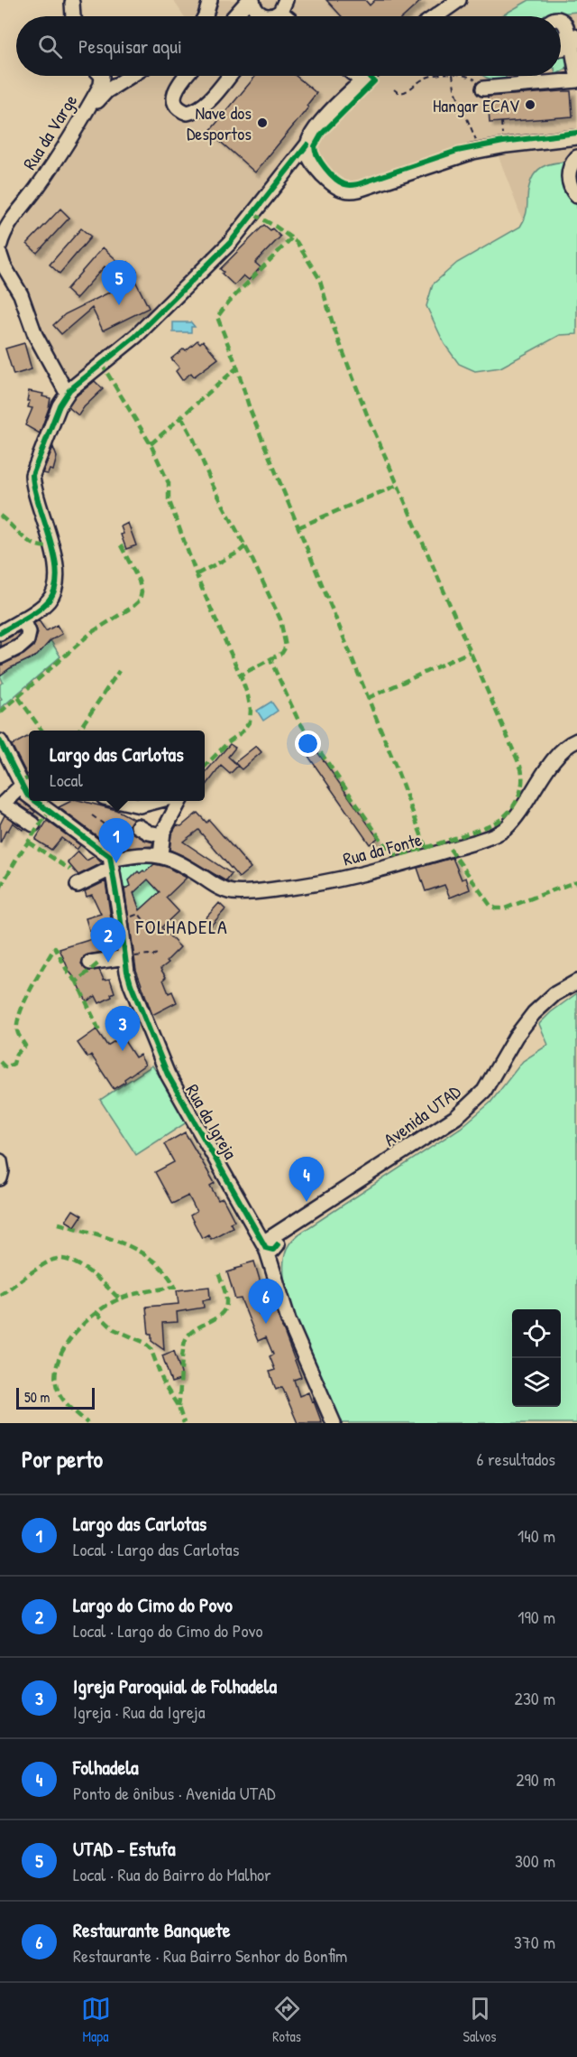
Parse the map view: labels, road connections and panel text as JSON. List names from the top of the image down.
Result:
{
  "streets": {
    "street": [
      "Rua da Varge",
      "Rua da Fonte",
      "Avenida UTAD",
      "Rua da Igreja"
    ]
  },
  "crossings": [
    ["Avenida UTAD", "Rua da Igreja"]
  ],
  "districts": ["FOLHADELA"],
  "places": ["Hangar ECAV", "Nave dos Desportos"],
  "scale_bar": "50 m",
  "page": {
    "search": "Pesquisar aqui",
    "pins": [
      "5",
      "1",
      "2",
      "3",
      "4",
      "6"
    ],
    "popup": ["Largo das Carlotas", "Local"],
    "scale": "50 m",
    "heading": ["Por perto", "6 resultados"],
    "list": [
      {
        "mark": "1",
        "name": "Largo das Carlotas",
        "note": "Local · Largo das Carlotas",
        "value": "140 m"
      },
      {
        "mark": "2",
        "name": "Largo do Cimo do Povo",
        "note": "Local · Largo do Cimo do Povo",
        "value": "190 m"
      },
      {
        "mark": "3",
        "name": "Igreja Paroquial de Folhadela",
        "note": "Igreja · Rua da Igreja",
        "value": "230 m"
      },
      {
        "mark": "4",
        "name": "Folhadela",
        "note": "Ponto de ônibus · Avenida UTAD",
        "value": "290 m"
      },
      {
        "mark": "5",
        "name": "UTAD - Estufa",
        "note": "Local · Rua do Bairro do Malhor",
        "value": "300 m"
      },
      {
        "mark": "6",
        "name": "Restaurante Banquete",
        "note": "Restaurante · Rua Bairro Senhor do Bonfim",
        "value": "370 m"
      }
    ],
    "nav": ["Mapa", "Rotas", "Salvos"]
  }
}
